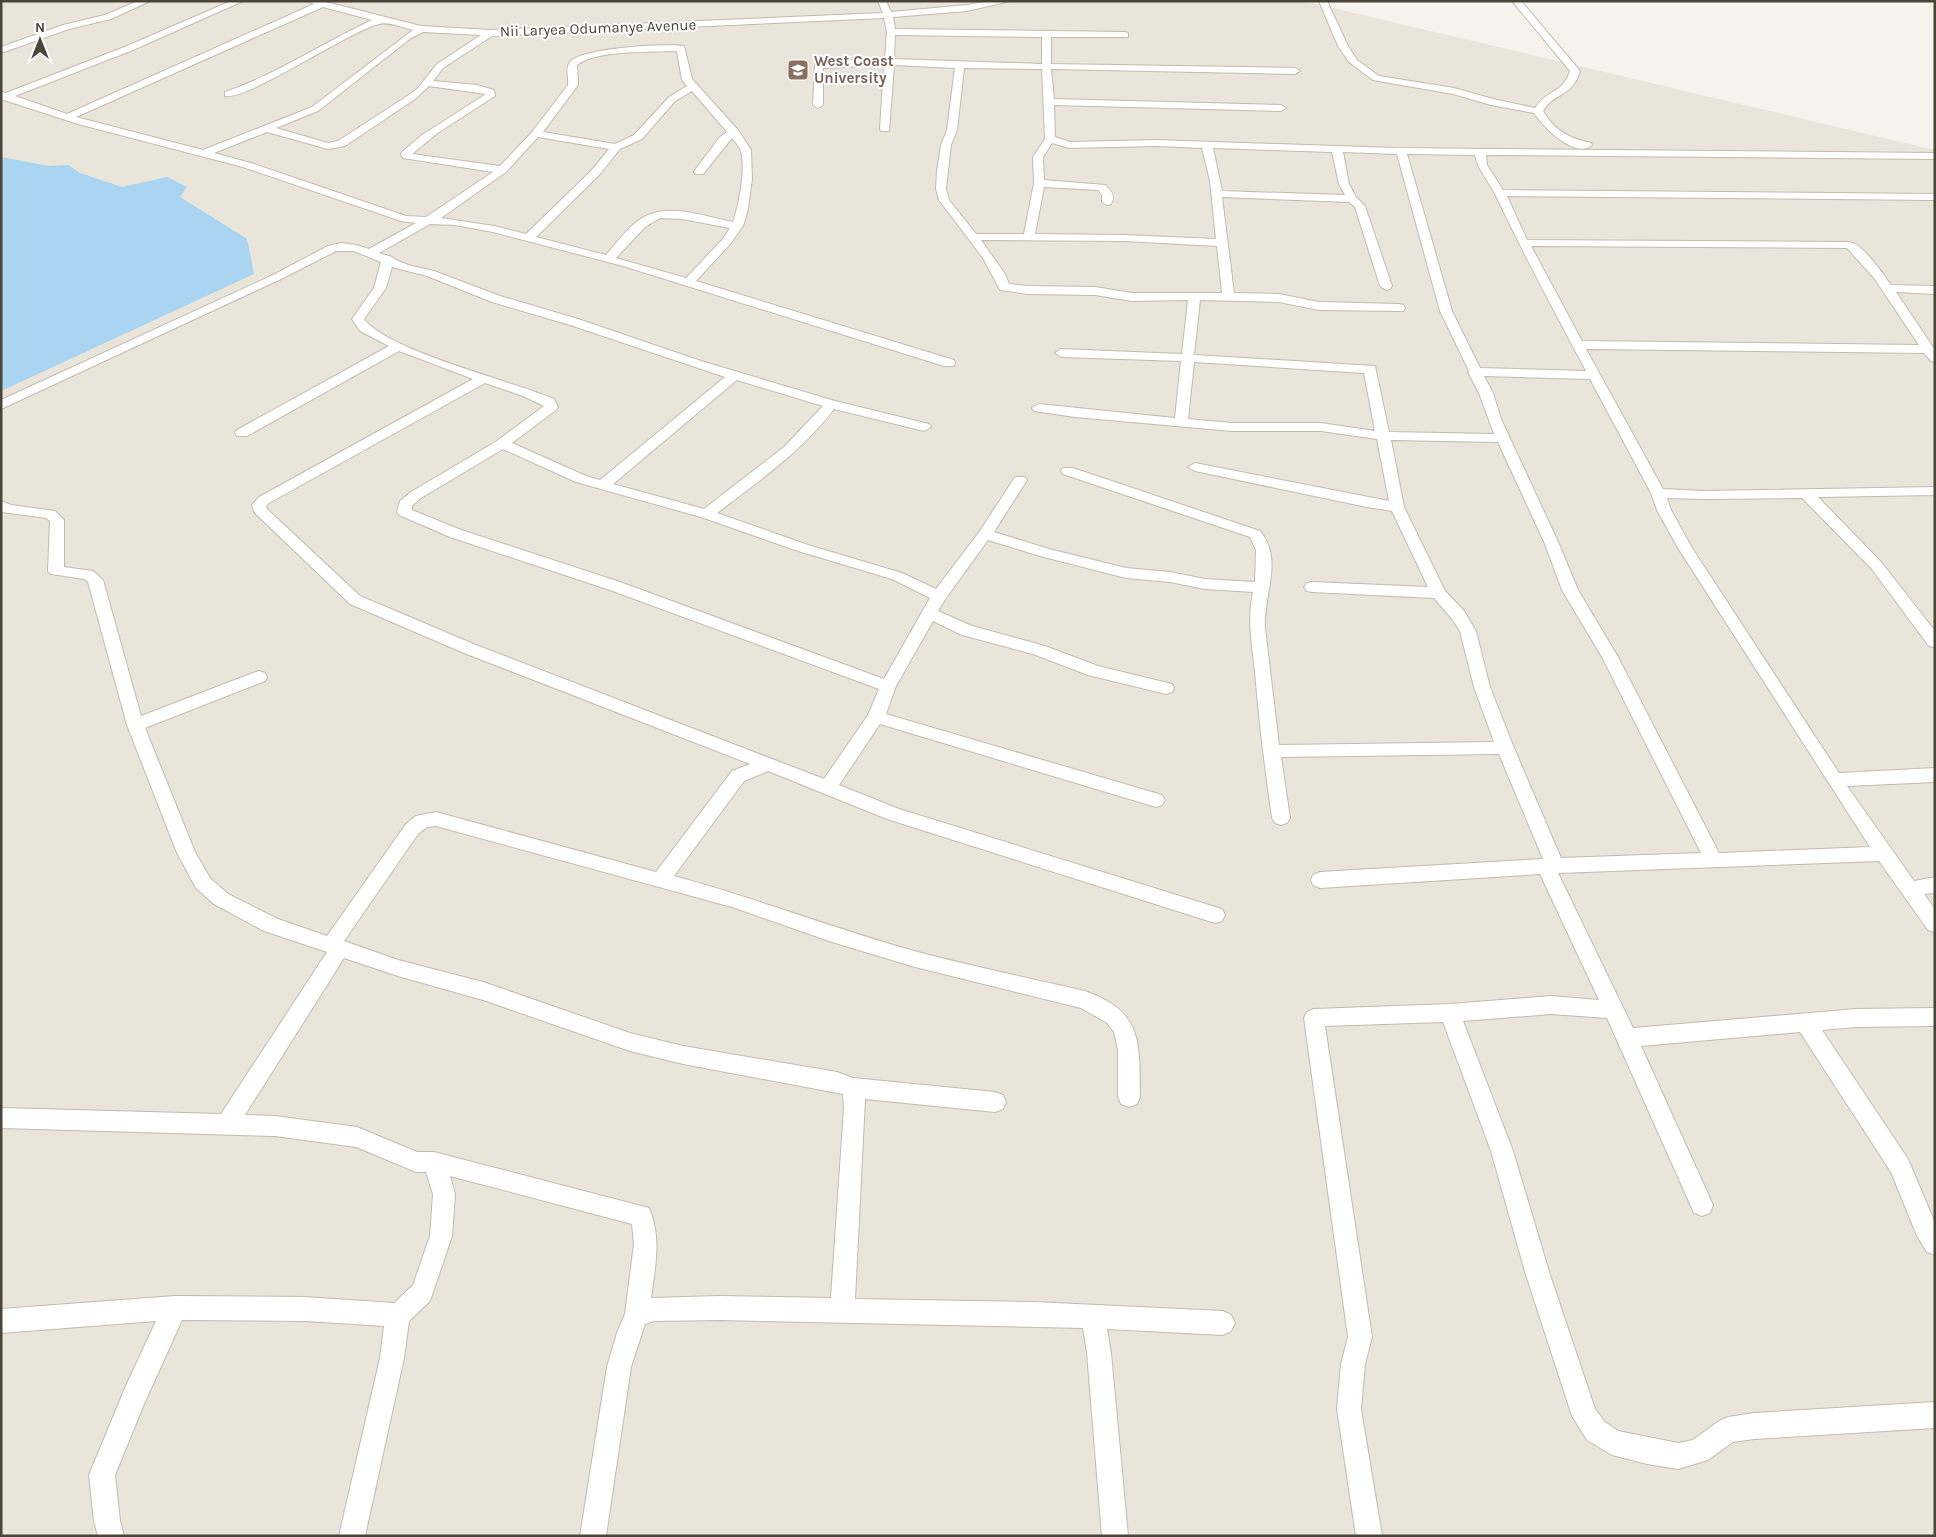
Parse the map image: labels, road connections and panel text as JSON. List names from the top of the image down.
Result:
{
  "streets": {
    "street": ["Nii Laryea Odumanye Avenue"]
  },
  "places": {
    "school or university": ["West Coast University"]
  },
  "north": "top"
}
